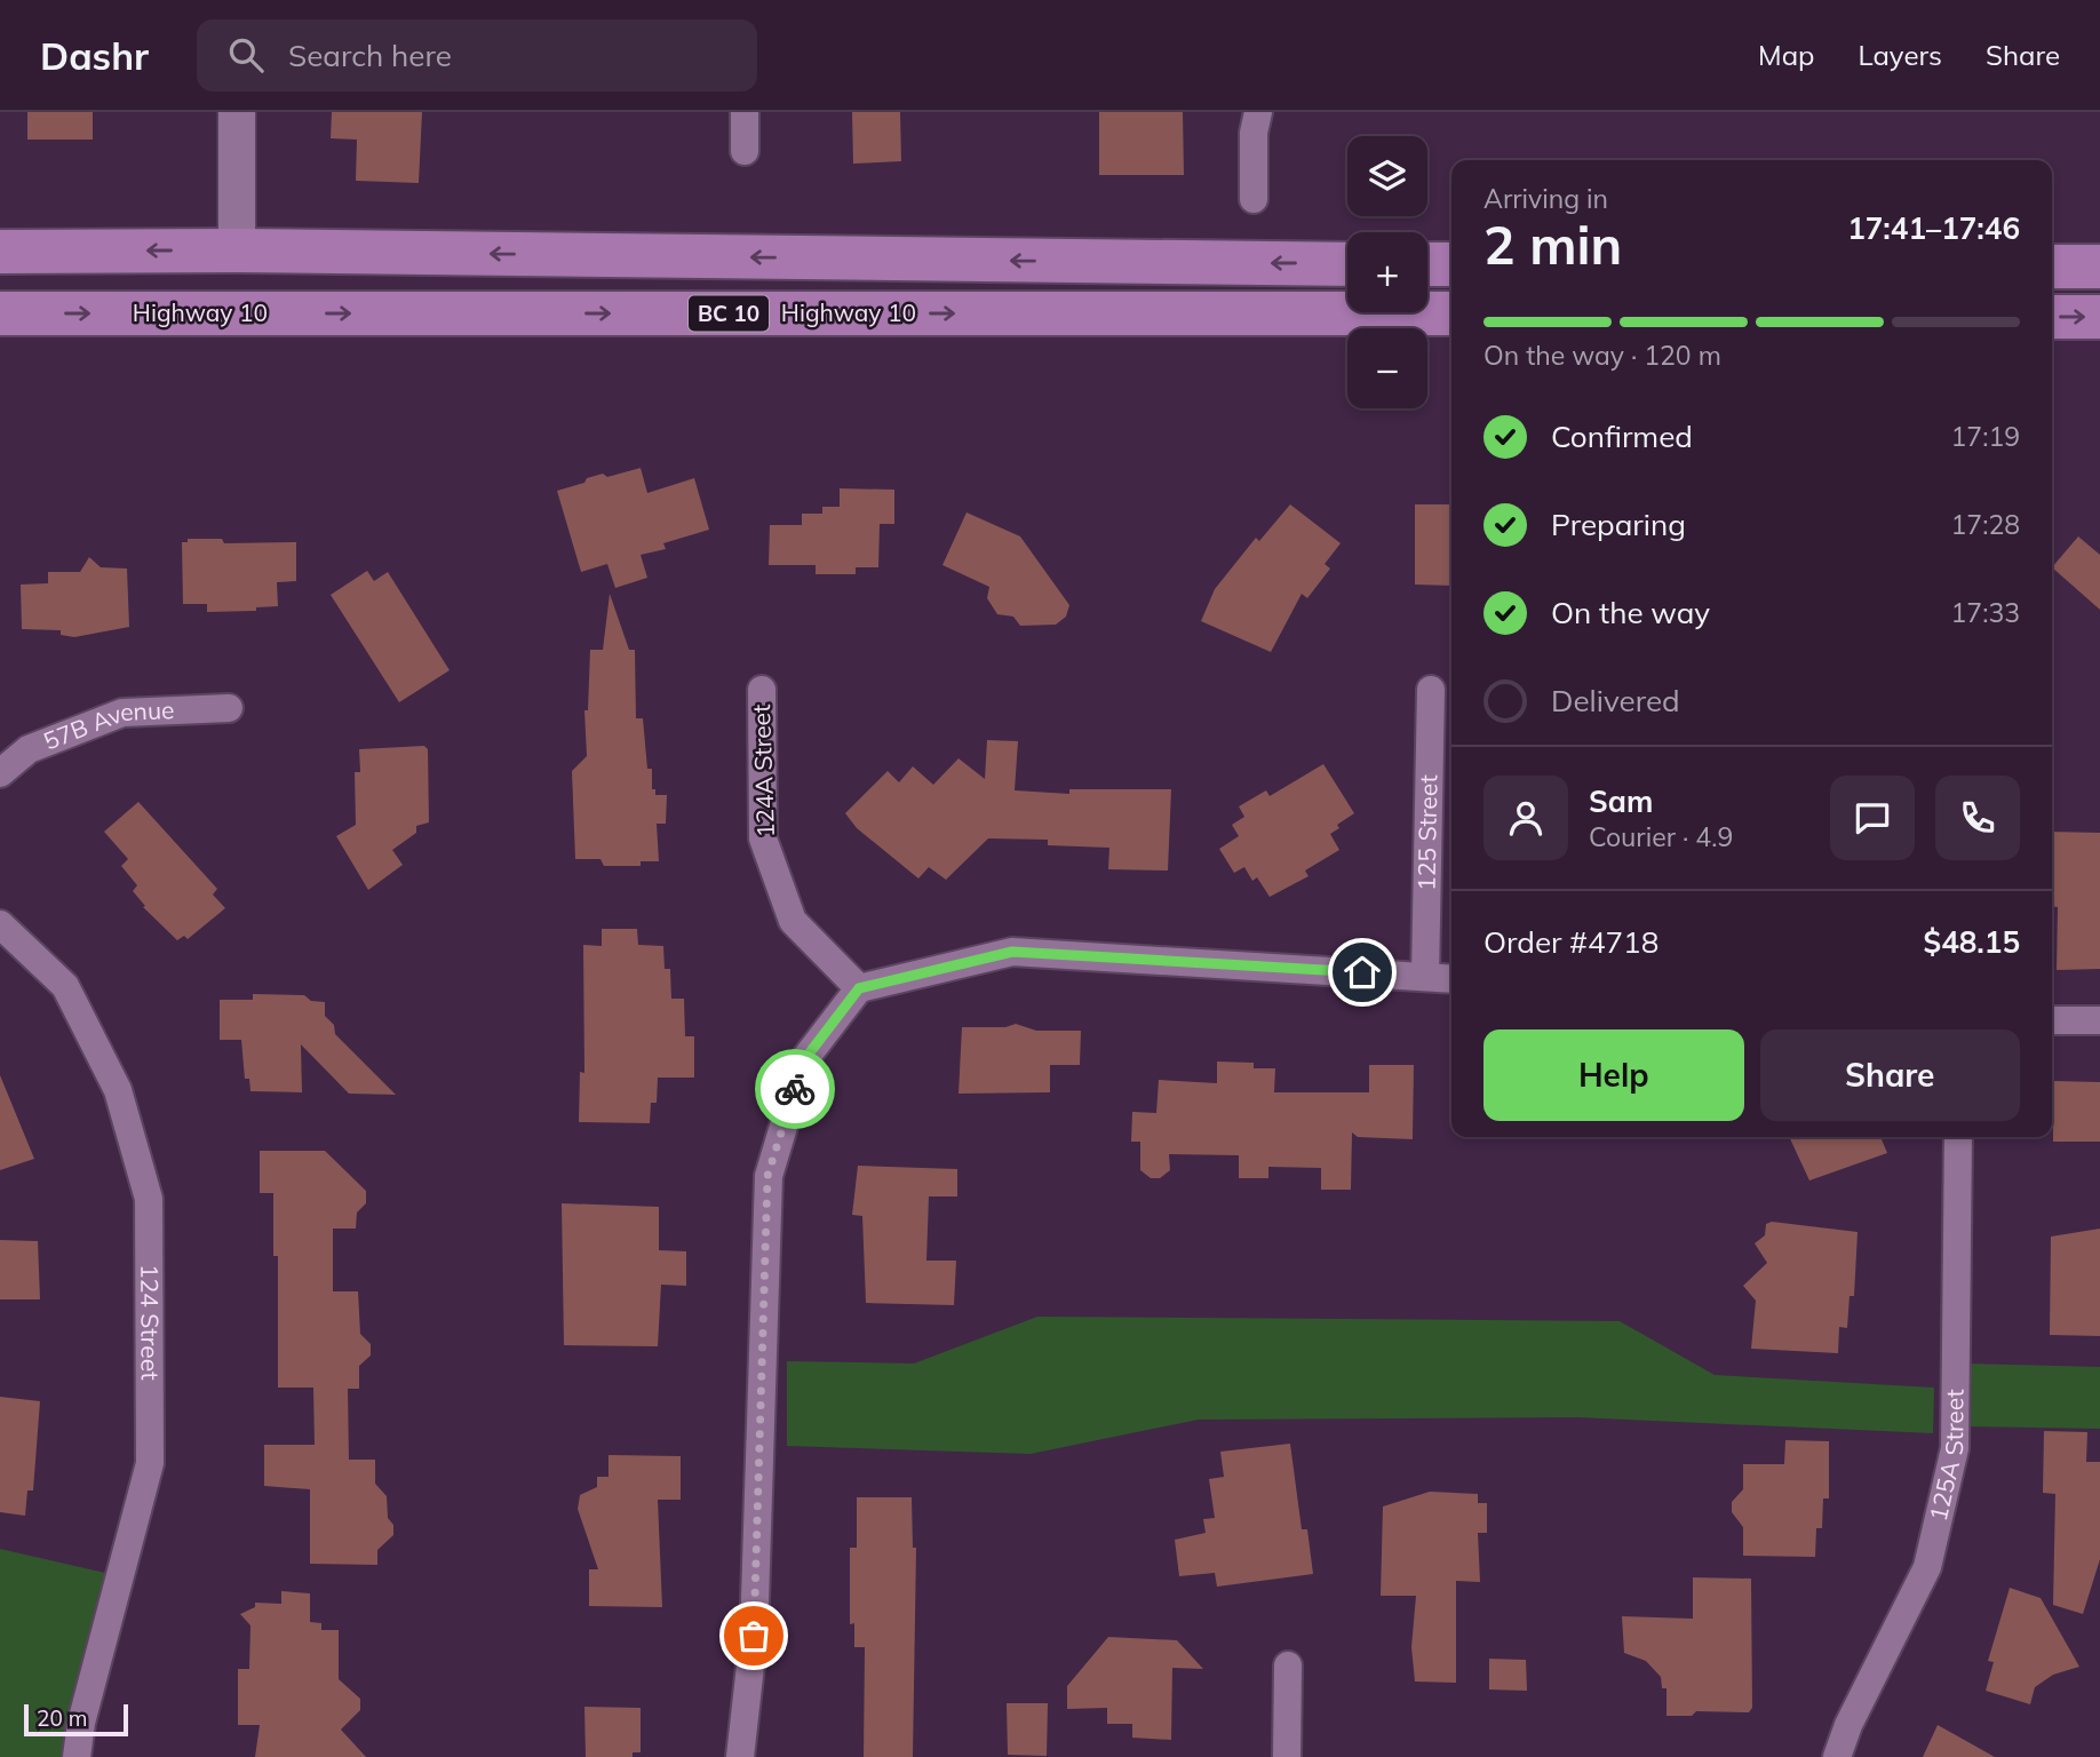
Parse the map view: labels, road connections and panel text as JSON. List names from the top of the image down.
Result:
{
  "streets": {
    "highway": ["Highway 10", "BC 10"],
    "street": [
      "57B Avenue",
      "124A Street",
      "125 Street",
      "124 Street",
      "125A Street"
    ]
  },
  "scale_bar": "20 m",
  "page": {
    "header": "Dashr",
    "search": "Search here",
    "nav": ["Map", "Layers", "Share"],
    "map_buttons": ["+", "−"],
    "heading": ["2 min", "Arriving in", "17:41–17:46"],
    "panel": [
      "Sam",
      "Courier · 4.9",
      "Order #4718",
      "$48.15"
    ],
    "bar": "On the way · 120 m",
    "list": [
      ["Confirmed", "17:19"],
      ["Preparing", "17:28"],
      ["On the way", "17:33"],
      "Delivered"
    ],
    "buttons": ["Help", "Share"],
    "scale": "20 m"
  }
}
